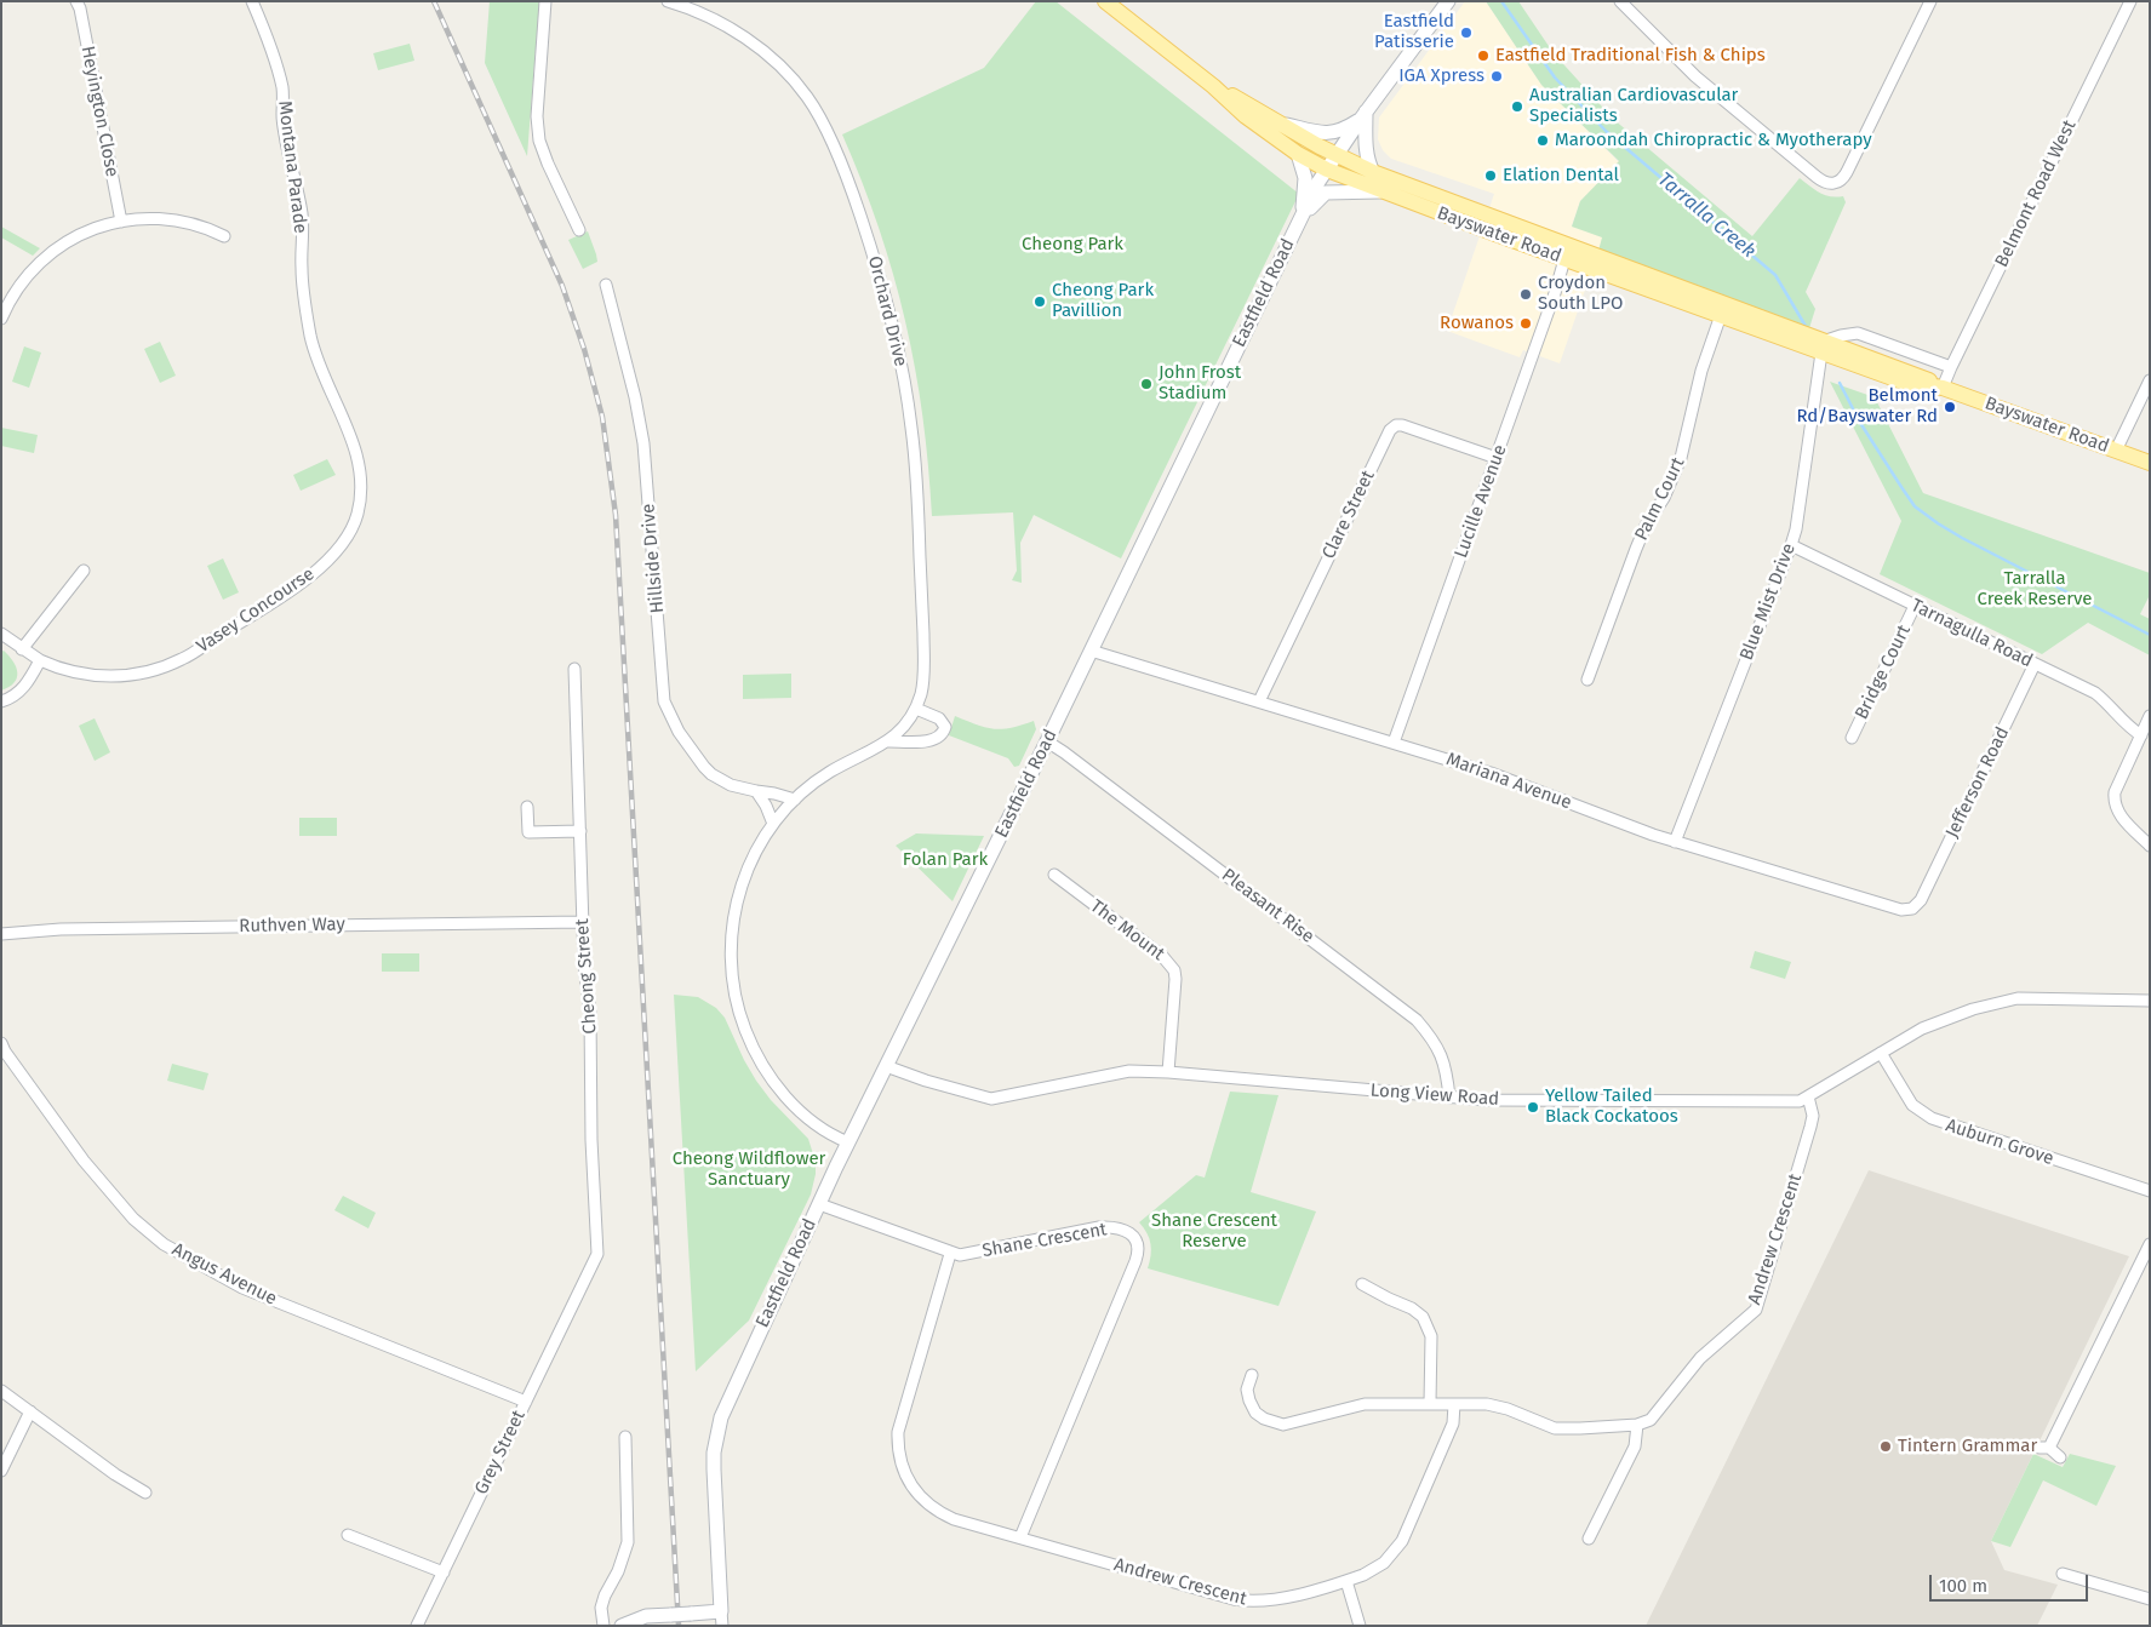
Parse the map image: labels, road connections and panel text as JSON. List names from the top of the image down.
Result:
{
  "streets": {
    "main road": ["Bayswater Road", "Eastfield Road"],
    "street": [
      "Heyington Close",
      "Montana Parade",
      "Belmont Road West",
      "Orchard Drive",
      "Palm Court",
      "Lucille Avenue",
      "Clare Street",
      "Hillside Drive",
      "Blue Mist Drive",
      "Vasey Concourse",
      "Tarnagulla Road",
      "Bridge Court",
      "Mariana Avenue",
      "Jefferson Road",
      "Pleasant Rise",
      "Ruthven Way",
      "The Mount",
      "Cheong Street",
      "Long View Road",
      "Auburn Grove",
      "Andrew Crescent",
      "Shane Crescent",
      "Angus Avenue",
      "Grey Street"
    ]
  },
  "crossings": [
    ["Montana Parade", "Vasey Concourse"],
    ["Belmont Road West", "Bayswater Road"],
    ["Bayswater Road", "Eastfield Road"],
    ["Bayswater Road", "Palm Court"],
    ["Bayswater Road", "Lucille Avenue"],
    ["Bayswater Road", "Blue Mist Drive"],
    ["Eastfield Road", "Mariana Avenue"],
    ["Eastfield Road", "Pleasant Rise"],
    ["Eastfield Road", "Long View Road"],
    ["Eastfield Road", "Shane Crescent"],
    ["Lucille Avenue", "Clare Street"],
    ["Lucille Avenue", "Mariana Avenue"],
    ["Clare Street", "Mariana Avenue"],
    ["Blue Mist Drive", "Tarnagulla Road"],
    ["Blue Mist Drive", "Mariana Avenue"],
    ["Tarnagulla Road", "Bridge Court"],
    ["Tarnagulla Road", "Jefferson Road"],
    ["Mariana Avenue", "Jefferson Road"],
    ["Pleasant Rise", "Long View Road"],
    ["Ruthven Way", "Cheong Street"],
    ["The Mount", "Long View Road"],
    ["Cheong Street", "Grey Street"],
    ["Long View Road", "Auburn Grove"],
    ["Long View Road", "Andrew Crescent"],
    ["Andrew Crescent", "Shane Crescent"],
    ["Angus Avenue", "Grey Street"]
  ],
  "water": ["Tarralla Creek"],
  "parks": [
    "Cheong Park",
    "Tarralla Creek Reserve",
    "Folan Park",
    "Cheong Wildflower Sanctuary",
    "Shane Crescent Reserve"
  ],
  "places": [
    "Eastfield Patisserie",
    "Eastfield Traditional Fish & Chips",
    "IGA Xpress",
    "Australian Cardiovascular Specialists",
    "Maroondah Chiropractic & Myotherapy",
    "Elation Dental",
    "Croydon South LPO",
    "Cheong Park Pavillion",
    "Rowanos",
    "John Frost Stadium",
    "Belmont Rd/Bayswater Rd",
    "Yellow Tailed Black Cockatoos",
    "Tintern Grammar"
  ],
  "scale_bar": "100 m"
}
